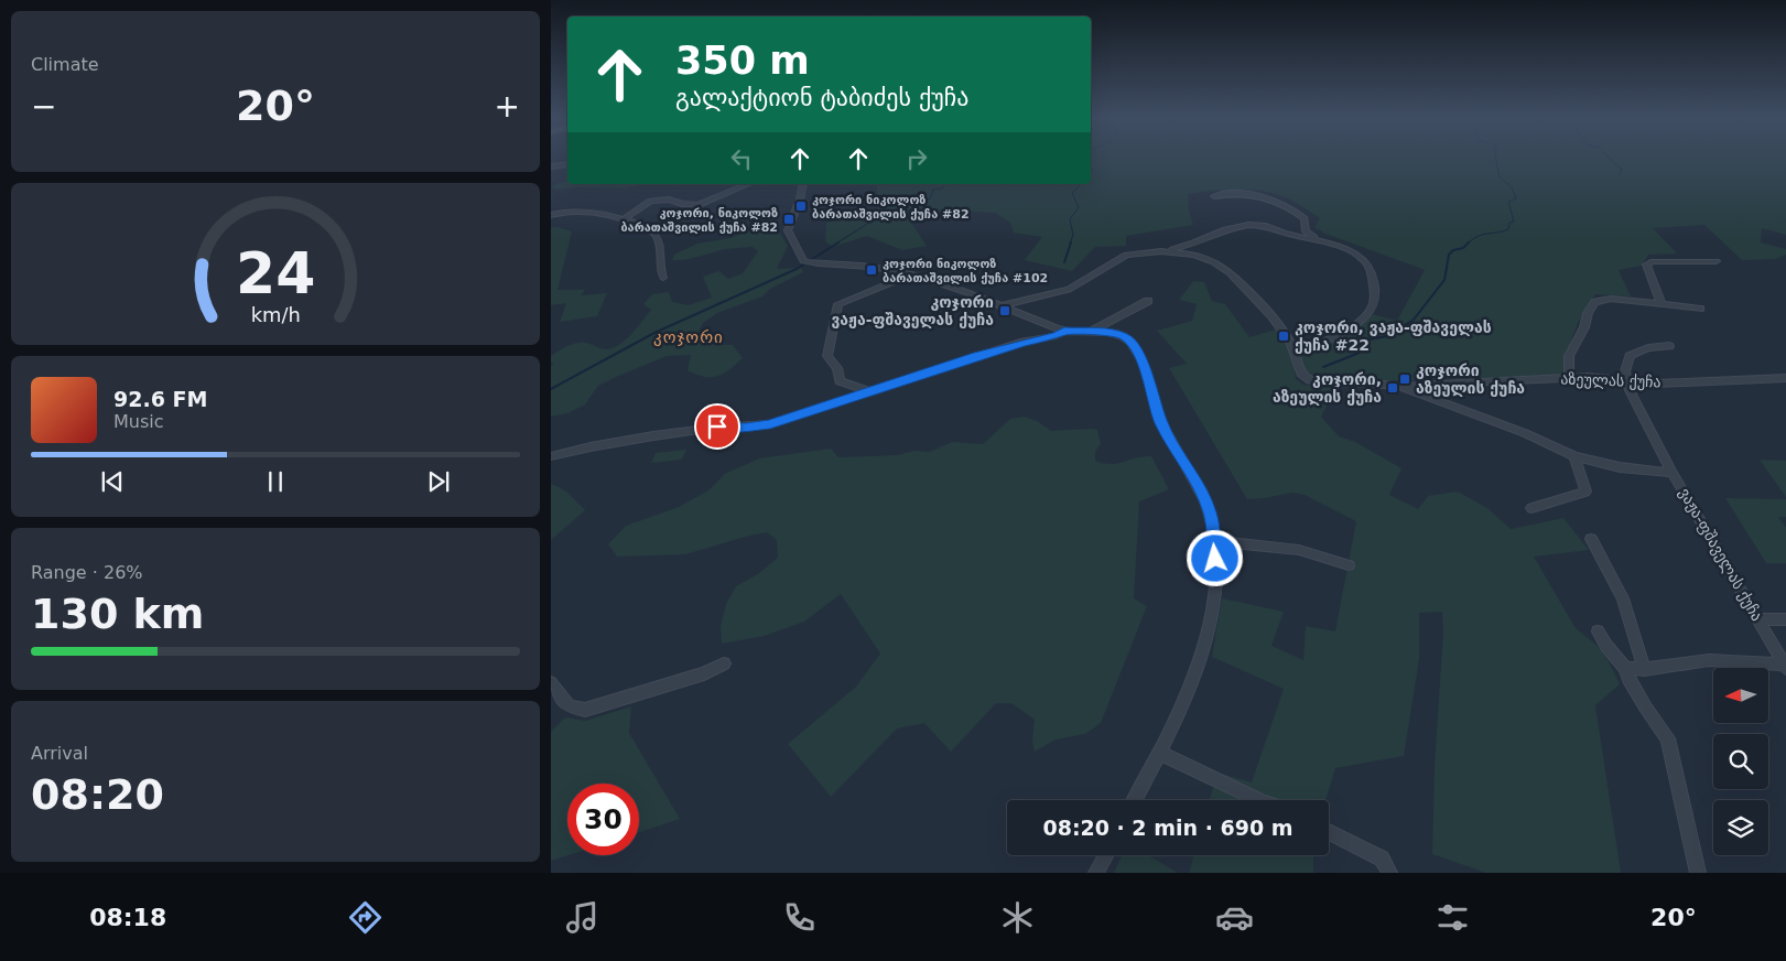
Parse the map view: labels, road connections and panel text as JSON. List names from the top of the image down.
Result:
{
  "streets": {
    "street": ["აზეულას ქუჩა", "ვაჟა-ფშაველას ქუჩა"]
  },
  "crossings": [
    ["აზეულას ქუჩა", "ვაჟა-ფშაველას ქუჩა"]
  ],
  "districts": ["კოჯორი"],
  "places": {
    "transit": [
      "კოჯორი ნიკოლოზ ბარათაშვილის ქუჩა #82",
      "კოჯორი, ნიკოლოზ ბარათაშვილის ქუჩა #82",
      "კოჯორი ნიკოლოზ ბარათაშვილის ქუჩა #102",
      "კოჯორი ვაჟა-ფშაველას ქუჩა",
      "კოჯორი, ვაჟა-ფშაველას ქუჩა #22",
      "კოჯორი აზეულის ქუჩა",
      "კოჯორი, აზეულის ქუჩა"
    ]
  },
  "north": "left",
  "page": {
    "tile": [
      "Climate",
      ["Range · 26%", "130 km"],
      ["Arrival", "08:20"]
    ],
    "turn": ["350 m", "გალაქტიონ ტაბიძეს ქუჩა"],
    "heat": ["−", "20°", "+"],
    "song": ["92.6 FM", "Music"],
    "limit": "30",
    "trip": "08:20 · 2 min · 690 m",
    "tabs": ["08:18", "20°"],
    "gauge": ["24", "km/h"]
  }
}
